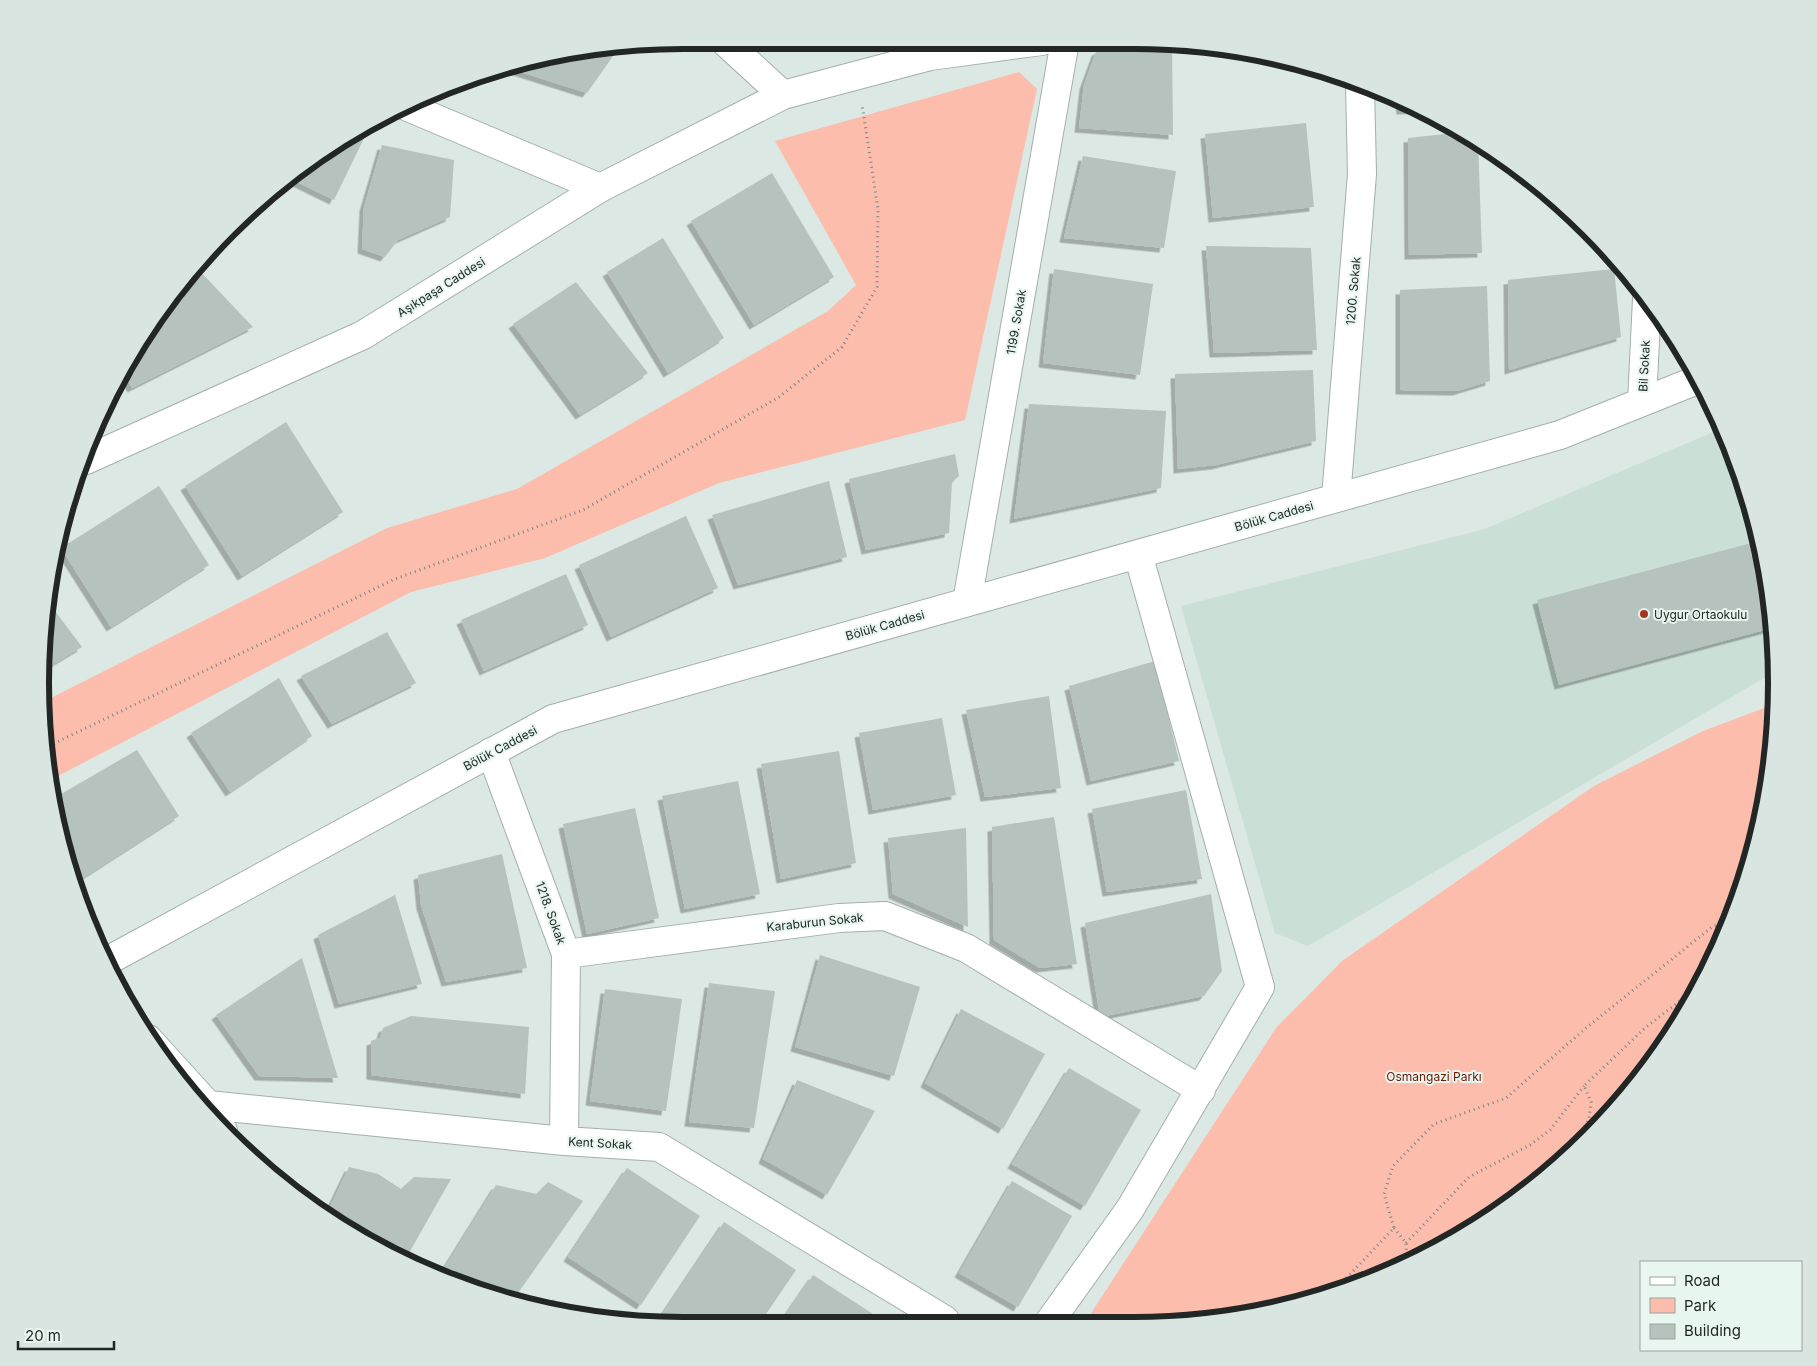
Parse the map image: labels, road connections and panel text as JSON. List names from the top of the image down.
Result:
{
  "streets": {
    "street": [
      "Aşıkpaşa Caddesi",
      "1200. Sokak",
      "1199. Sokak",
      "Bil Sokak",
      "Bölük Caddesi",
      "1218. Sokak",
      "Karaburun Sokak",
      "Kent Sokak"
    ]
  },
  "crossings": [
    ["1200. Sokak", "Bölük Caddesi"],
    ["1199. Sokak", "Bölük Caddesi"],
    ["Bil Sokak", "Bölük Caddesi"],
    ["Bölük Caddesi", "1218. Sokak"],
    ["1218. Sokak", "Karaburun Sokak"],
    ["1218. Sokak", "Kent Sokak"]
  ],
  "parks": ["Osmangazi Parkı"],
  "places": ["Uygur Ortaokulu"],
  "legend": ["Road", "Park", "Building"],
  "scale_bar": "20 m"
}
